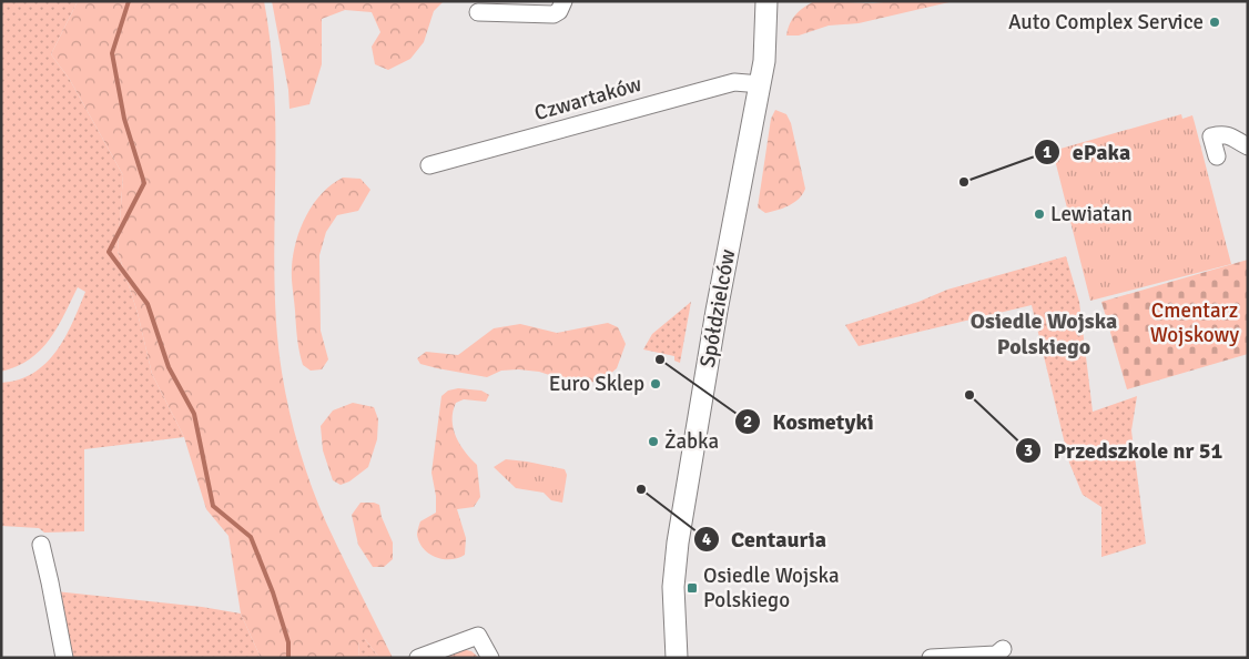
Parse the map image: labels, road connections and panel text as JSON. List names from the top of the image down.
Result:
{
  "streets": {
    "street": ["Czwartaków", "Spółdzielców"]
  },
  "crossings": [
    ["Czwartaków", "Spółdzielców"]
  ],
  "districts": ["Osiedle Wojska Polskiego"],
  "parks": ["Cmentarz Wojskowy"],
  "places": {
    "other": [
      "Auto Complex Service",
      "ePaka",
      "Lewiatan",
      "Kosmetyki",
      "Euro Sklep",
      "Przedszkole nr 51",
      "Żabka",
      "Centauria"
    ],
    "transit": ["Osiedle Wojska Polskiego"]
  }
}
